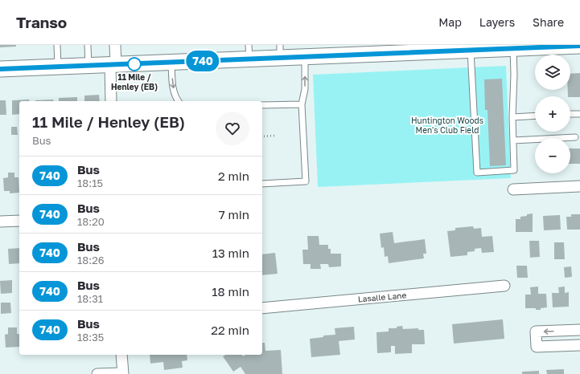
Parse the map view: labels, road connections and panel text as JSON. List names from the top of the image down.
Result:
{
  "streets": {
    "street": ["Lasalle Lane"]
  },
  "parks": ["Huntington Woods Men's Club Field"],
  "places": ["11 Mile / Henley (EB)"],
  "lines": ["bus line 740"],
  "page": {
    "header": "Transo",
    "nav": ["Map", "Layers", "Share"],
    "on_map": "740",
    "map_buttons": ["+", "−"],
    "heading": ["11 Mile / Henley (EB)", "Bus"],
    "list": [
      {
        "mark": "740",
        "name": "Bus",
        "note": "18:15",
        "value": "2 min"
      },
      {
        "mark": "740",
        "name": "Bus",
        "note": "18:20",
        "value": "7 min"
      },
      {
        "mark": "740",
        "name": "Bus",
        "note": "18:26",
        "value": "13 min"
      },
      {
        "mark": "740",
        "name": "Bus",
        "note": "18:31",
        "value": "18 min"
      },
      {
        "mark": "740",
        "name": "Bus",
        "note": "18:35",
        "value": "22 min"
      }
    ]
  }
}
